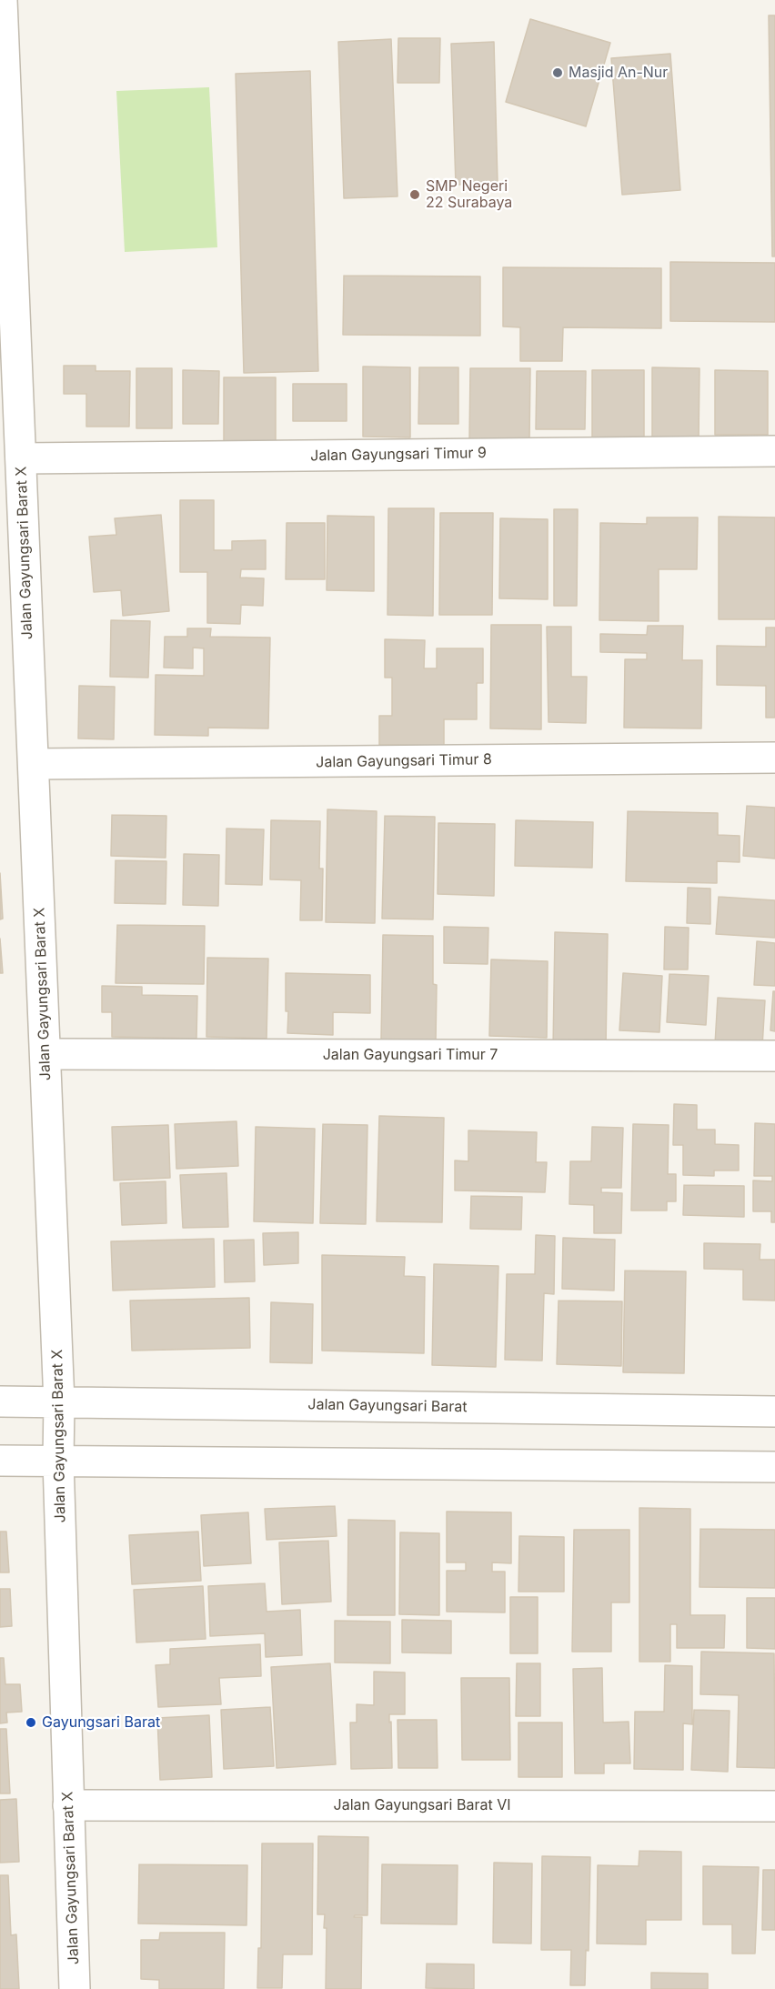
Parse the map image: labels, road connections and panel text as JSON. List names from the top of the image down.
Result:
{
  "streets": {
    "street": [
      "Jalan Gayungsari Timur 9",
      "Jalan Gayungsari Barat X",
      "Jalan Gayungsari Timur 8",
      "Jalan Gayungsari Timur 7",
      "Jalan Gayungsari Barat",
      "Jalan Gayungsari Barat VI"
    ]
  },
  "crossings": [
    ["Jalan Gayungsari Timur 9", "Jalan Gayungsari Barat X"],
    ["Jalan Gayungsari Barat X", "Jalan Gayungsari Timur 8"],
    ["Jalan Gayungsari Barat X", "Jalan Gayungsari Timur 7"],
    ["Jalan Gayungsari Barat X", "Jalan Gayungsari Barat"],
    ["Jalan Gayungsari Barat X", "Jalan Gayungsari Barat VI"]
  ],
  "places": ["Masjid An-Nur", "SMP Negeri 22 Surabaya", "Gayungsari Barat"]
}
